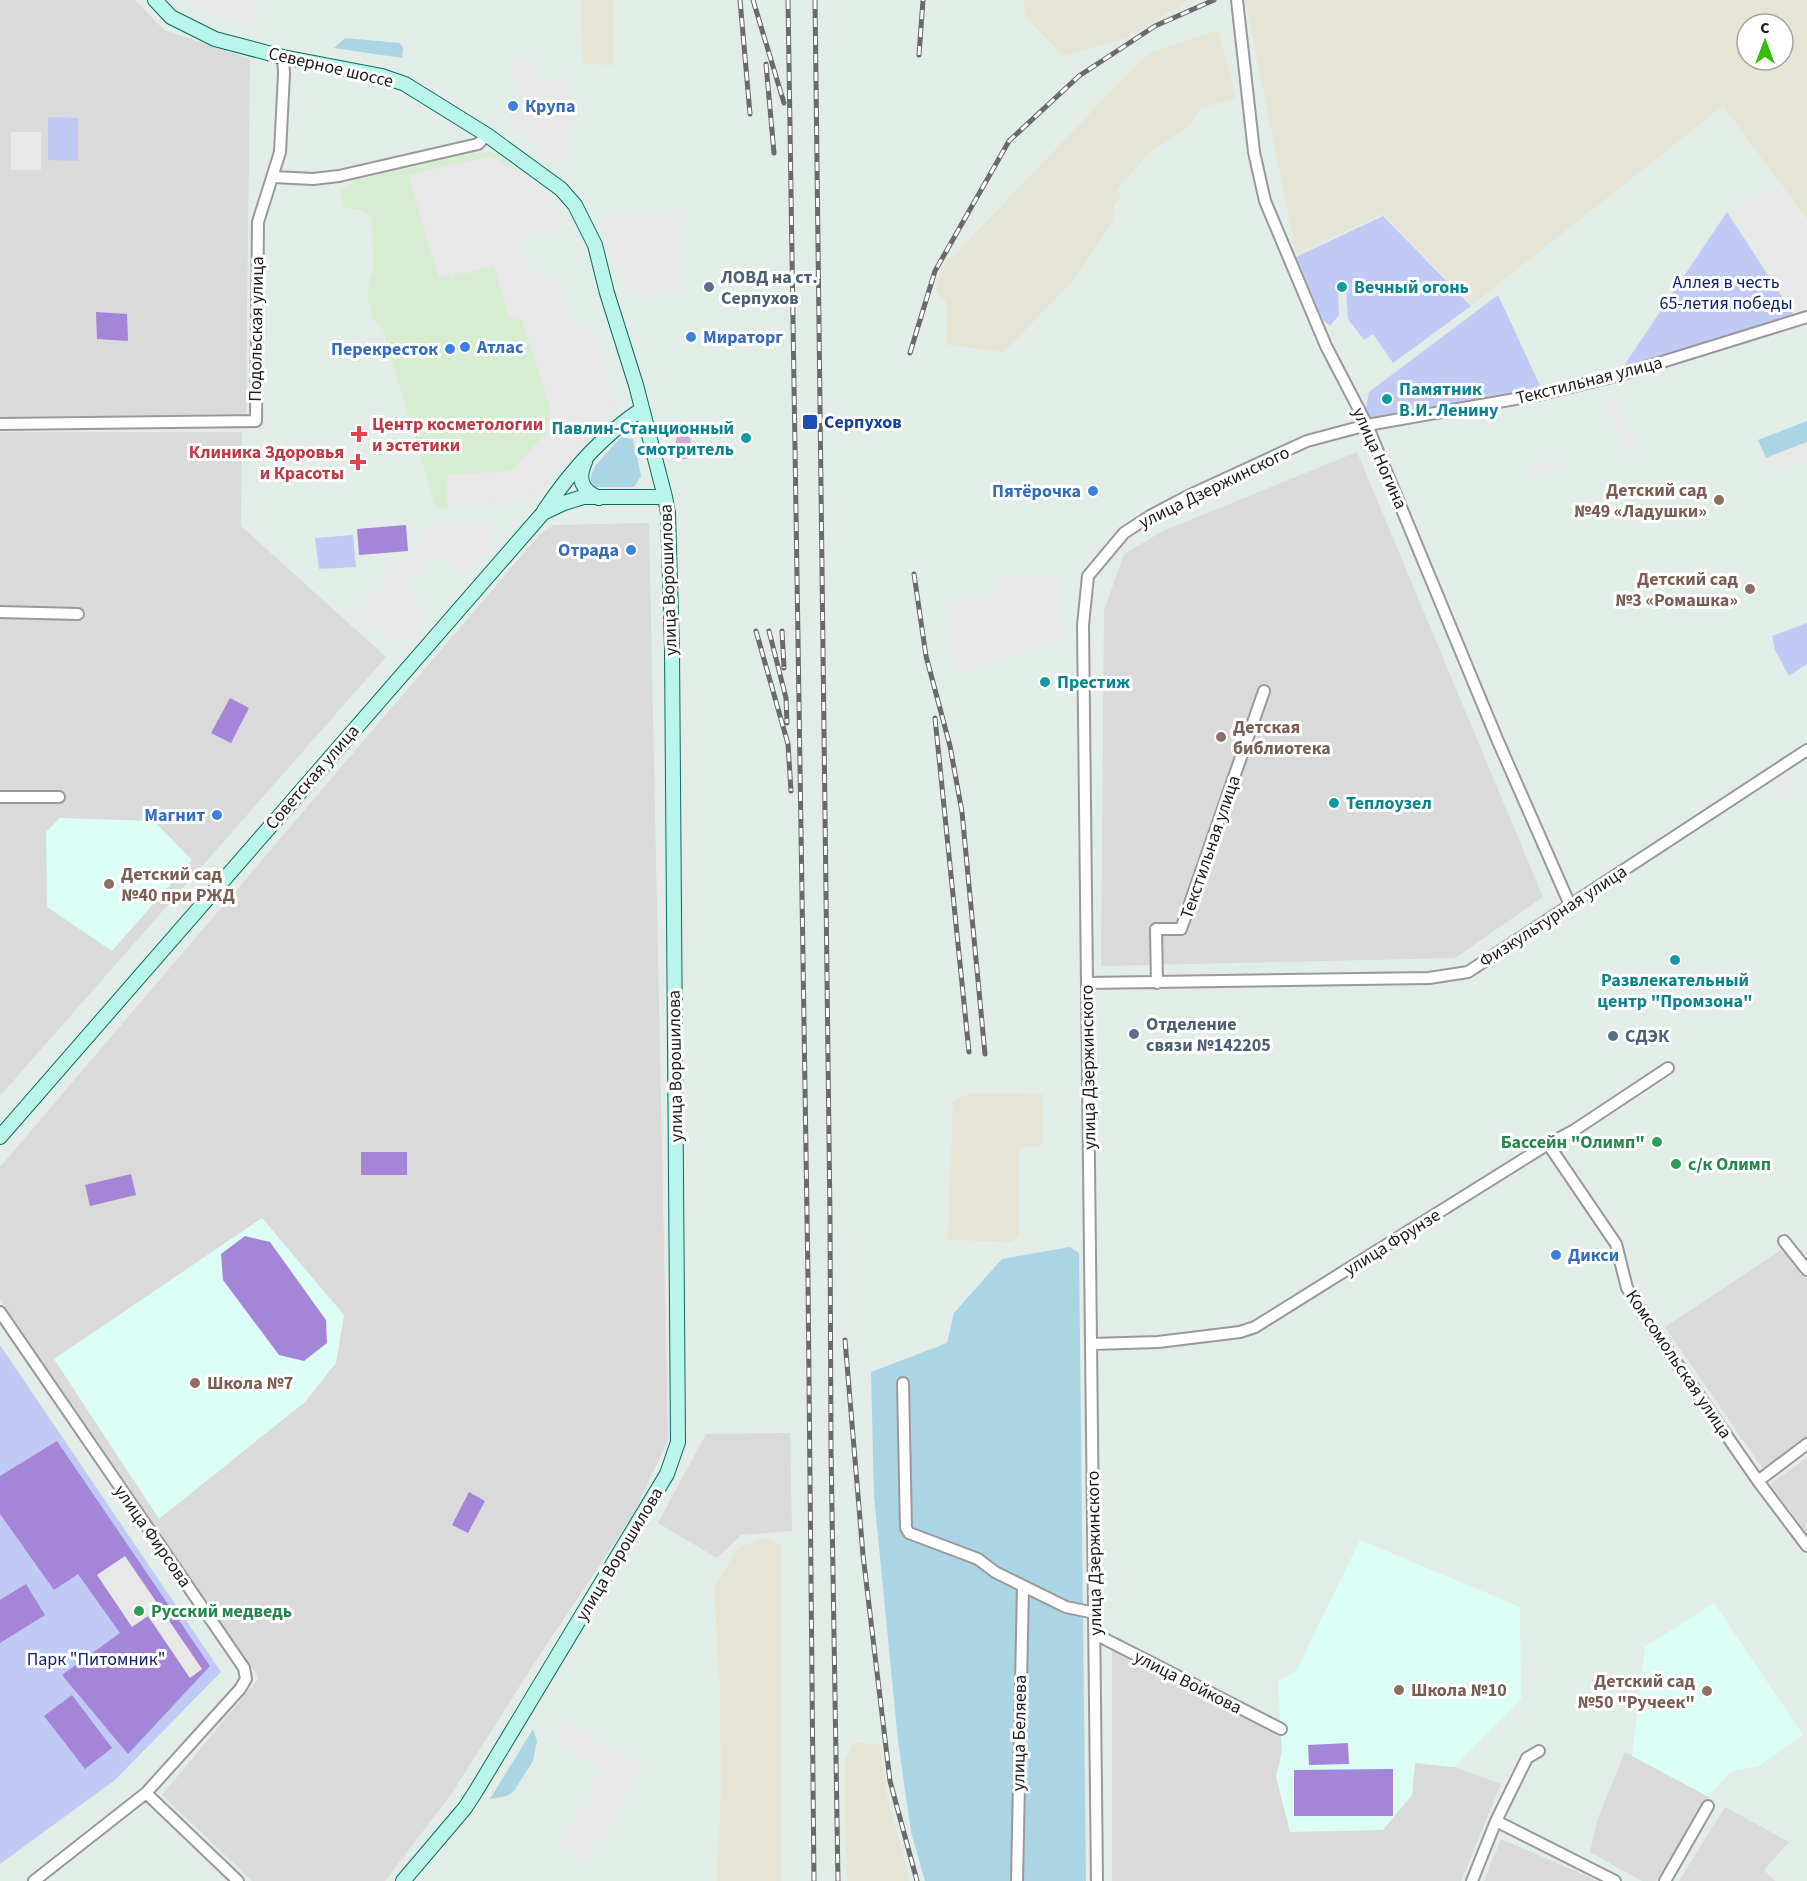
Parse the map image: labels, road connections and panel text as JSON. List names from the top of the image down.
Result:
{
  "streets": {
    "main road": ["Северное шоссе", "улица Ворошилова", "Советская улица"],
    "street": [
      "Подольская улица",
      "Текстильная улица",
      "улица Ногина",
      "улица Дзержинского",
      "Физкультурная улица",
      "улица Фрунзе",
      "Комсомольская улица",
      "улица Фирсова",
      "улица Войкова",
      "улица Беляева"
    ]
  },
  "crossings": [
    ["Северное шоссе", "Подольская улица"],
    ["Северное шоссе", "улица Ворошилова"],
    ["Текстильная улица", "улица Ногина"],
    ["Текстильная улица", "улица Дзержинского"],
    ["Текстильная улица", "Физкультурная улица"],
    ["улица Ногина", "улица Дзержинского"],
    ["улица Ногина", "Физкультурная улица"],
    ["улица Дзержинского", "Физкультурная улица"],
    ["улица Дзержинского", "улица Фрунзе"],
    ["улица Дзержинского", "улица Войкова"],
    ["улица Ворошилова", "Советская улица"],
    ["улица Фрунзе", "Комсомольская улица"]
  ],
  "parks": ["Аллея в честь 65-летия победы", "Парк \"Питомник\""],
  "places": {
    "other": [
      "Крупа",
      "ЛОВД на ст. Серпухов",
      "Вечный огонь",
      "Мираторг",
      "Атлас",
      "Перекресток",
      "Памятник В.И. Ленину",
      "Павлин-Станционный смотритель",
      "Пятёрочка",
      "Детский сад №49 «Ладушки»",
      "Отрада",
      "Детский сад №3 «Ромашка»",
      "Престиж",
      "Детская библиотека",
      "Теплоузел",
      "Магнит",
      "Детский сад №40 при РЖД",
      "Развлекательный центр \"Промзона\"",
      "Отделение связи №142205",
      "СДЭК",
      "Бассейн \"Олимп\"",
      "с/к Олимп",
      "Дикси",
      "Школа №7",
      "Русский медведь",
      "Школа №10",
      "Детский сад №50 \"Ручеек\""
    ],
    "transit": ["Серпухов"],
    "health": ["Центр косметологии и эстетики", "Клиника Здоровья и Красоты"]
  },
  "north": "top"
}
